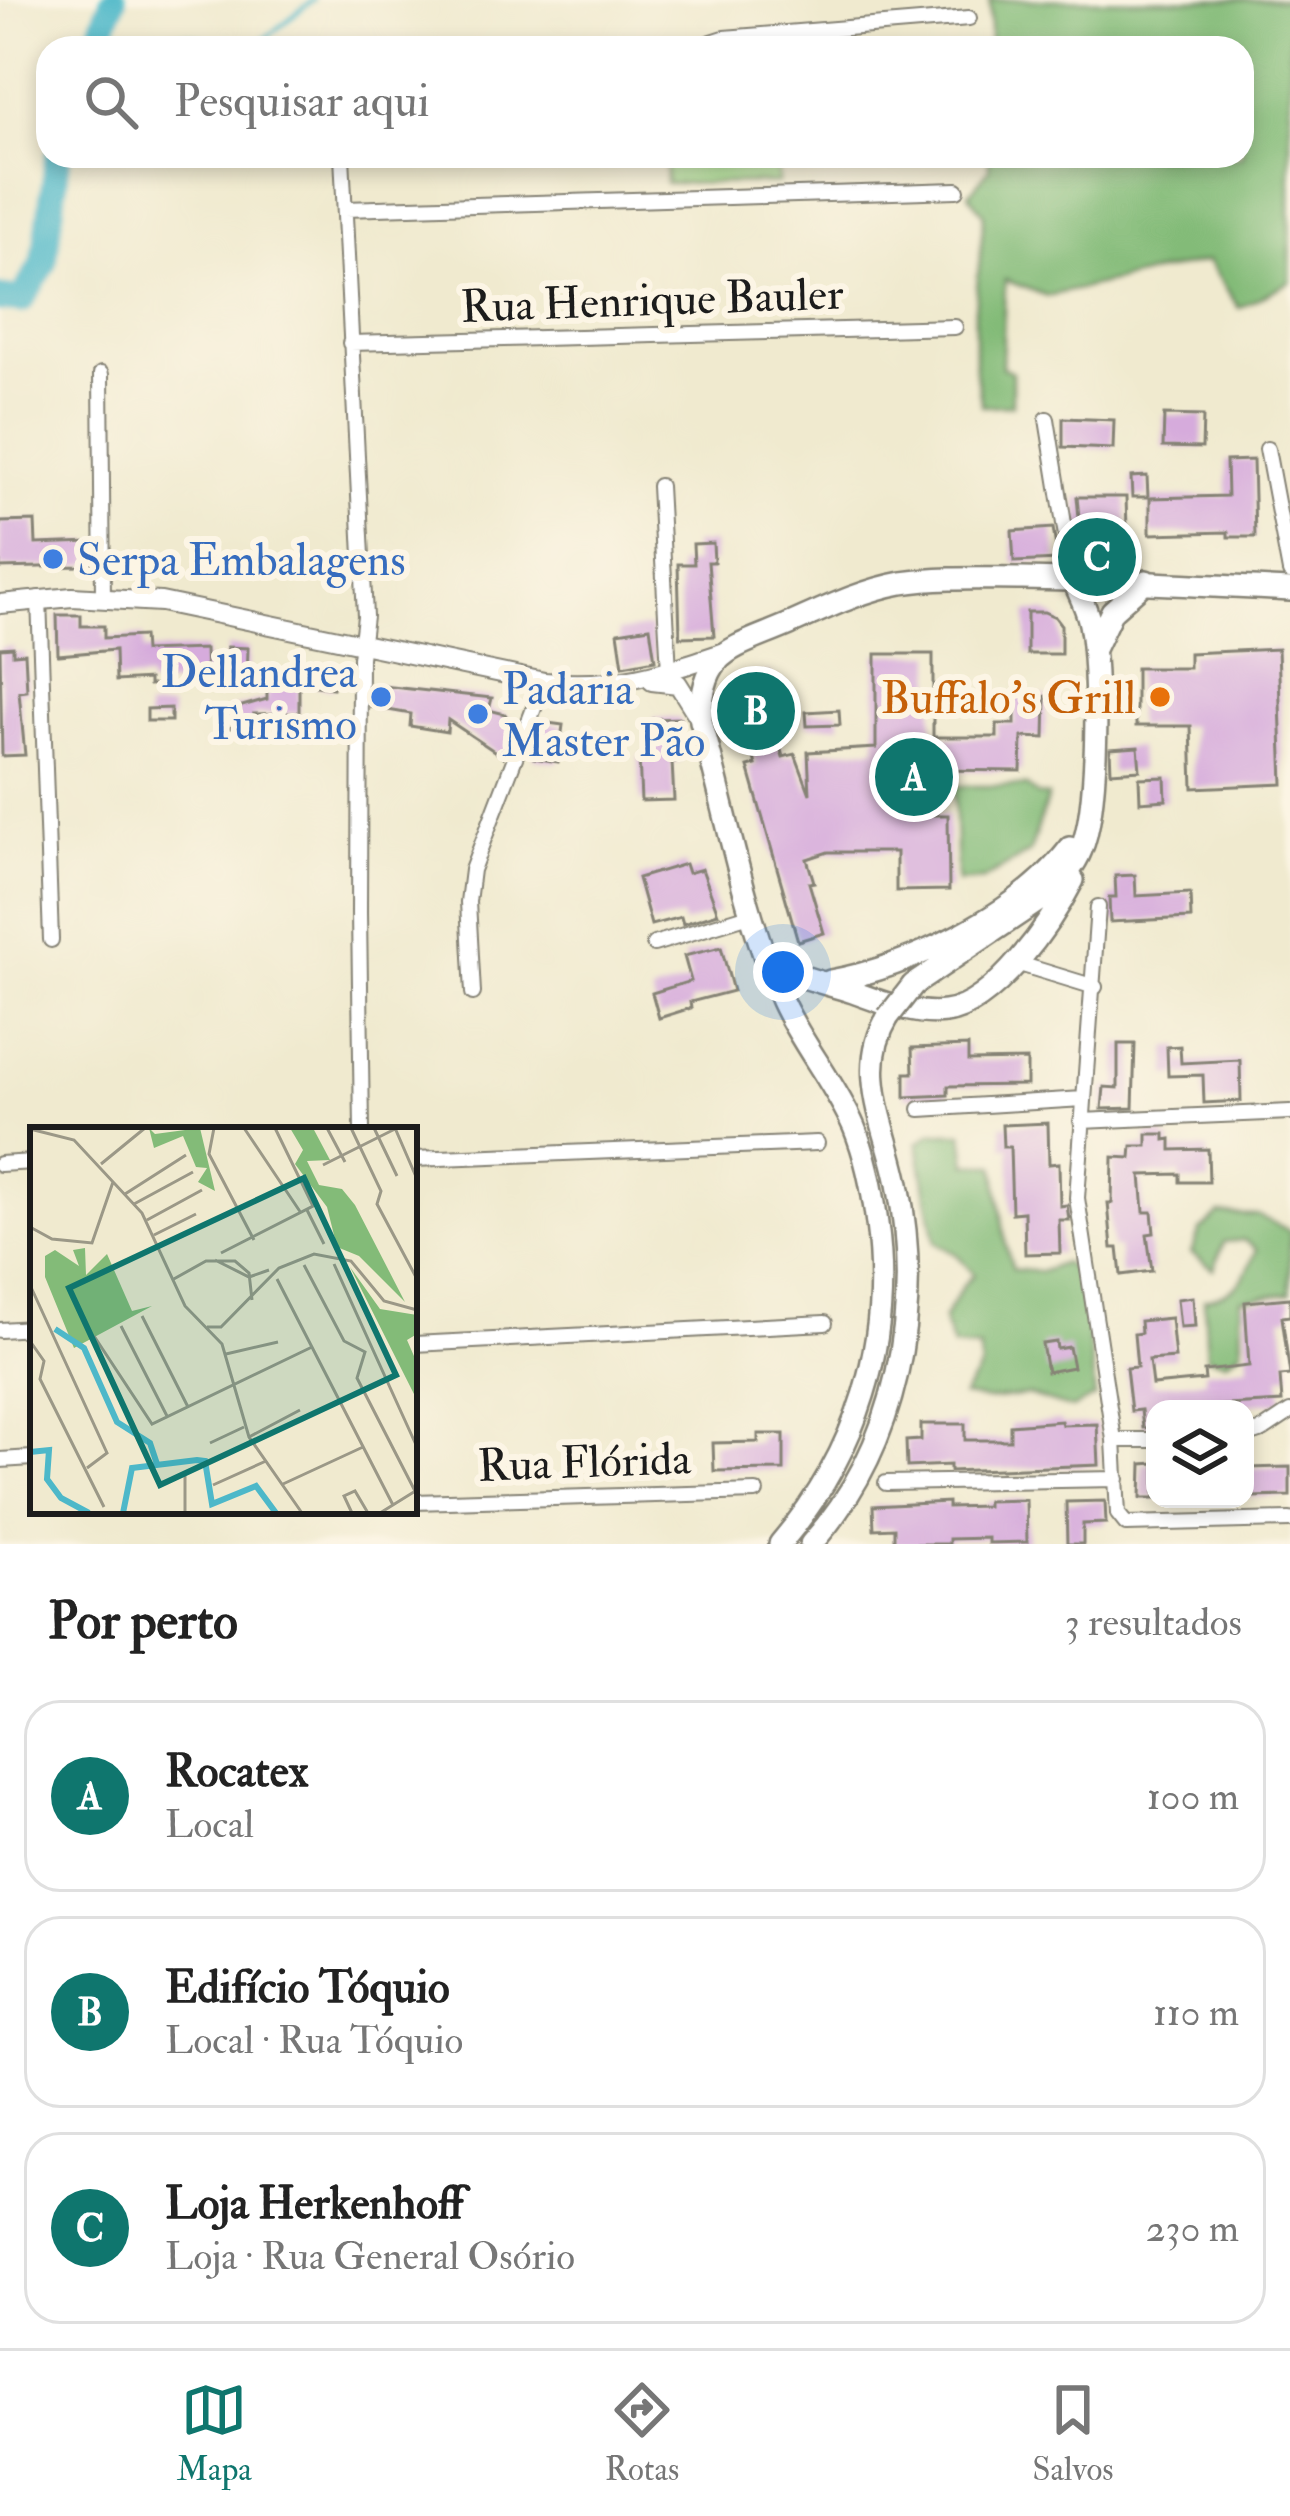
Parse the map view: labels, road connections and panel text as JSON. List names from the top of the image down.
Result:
{
  "streets": {
    "street": ["Rua Henrique Bauler", "Rua Flórida"]
  },
  "places": [
    "Serpa Embalagens",
    "Dellandrea Turismo",
    "Buffalo's Grill",
    "Padaria Master Pão"
  ],
  "page": {
    "search": "Pesquisar aqui",
    "pins": ["C", "B", "A"],
    "heading": ["Por perto", "3 resultados"],
    "list": [
      {
        "mark": "A",
        "name": "Rocatex",
        "note": "Local",
        "value": "100 m"
      },
      {
        "mark": "B",
        "name": "Edifício Tóquio",
        "note": "Local · Rua Tóquio",
        "value": "110 m"
      },
      {
        "mark": "C",
        "name": "Loja Herkenhoff",
        "note": "Loja · Rua General Osório",
        "value": "230 m"
      }
    ],
    "nav": ["Mapa", "Rotas", "Salvos"]
  }
}
